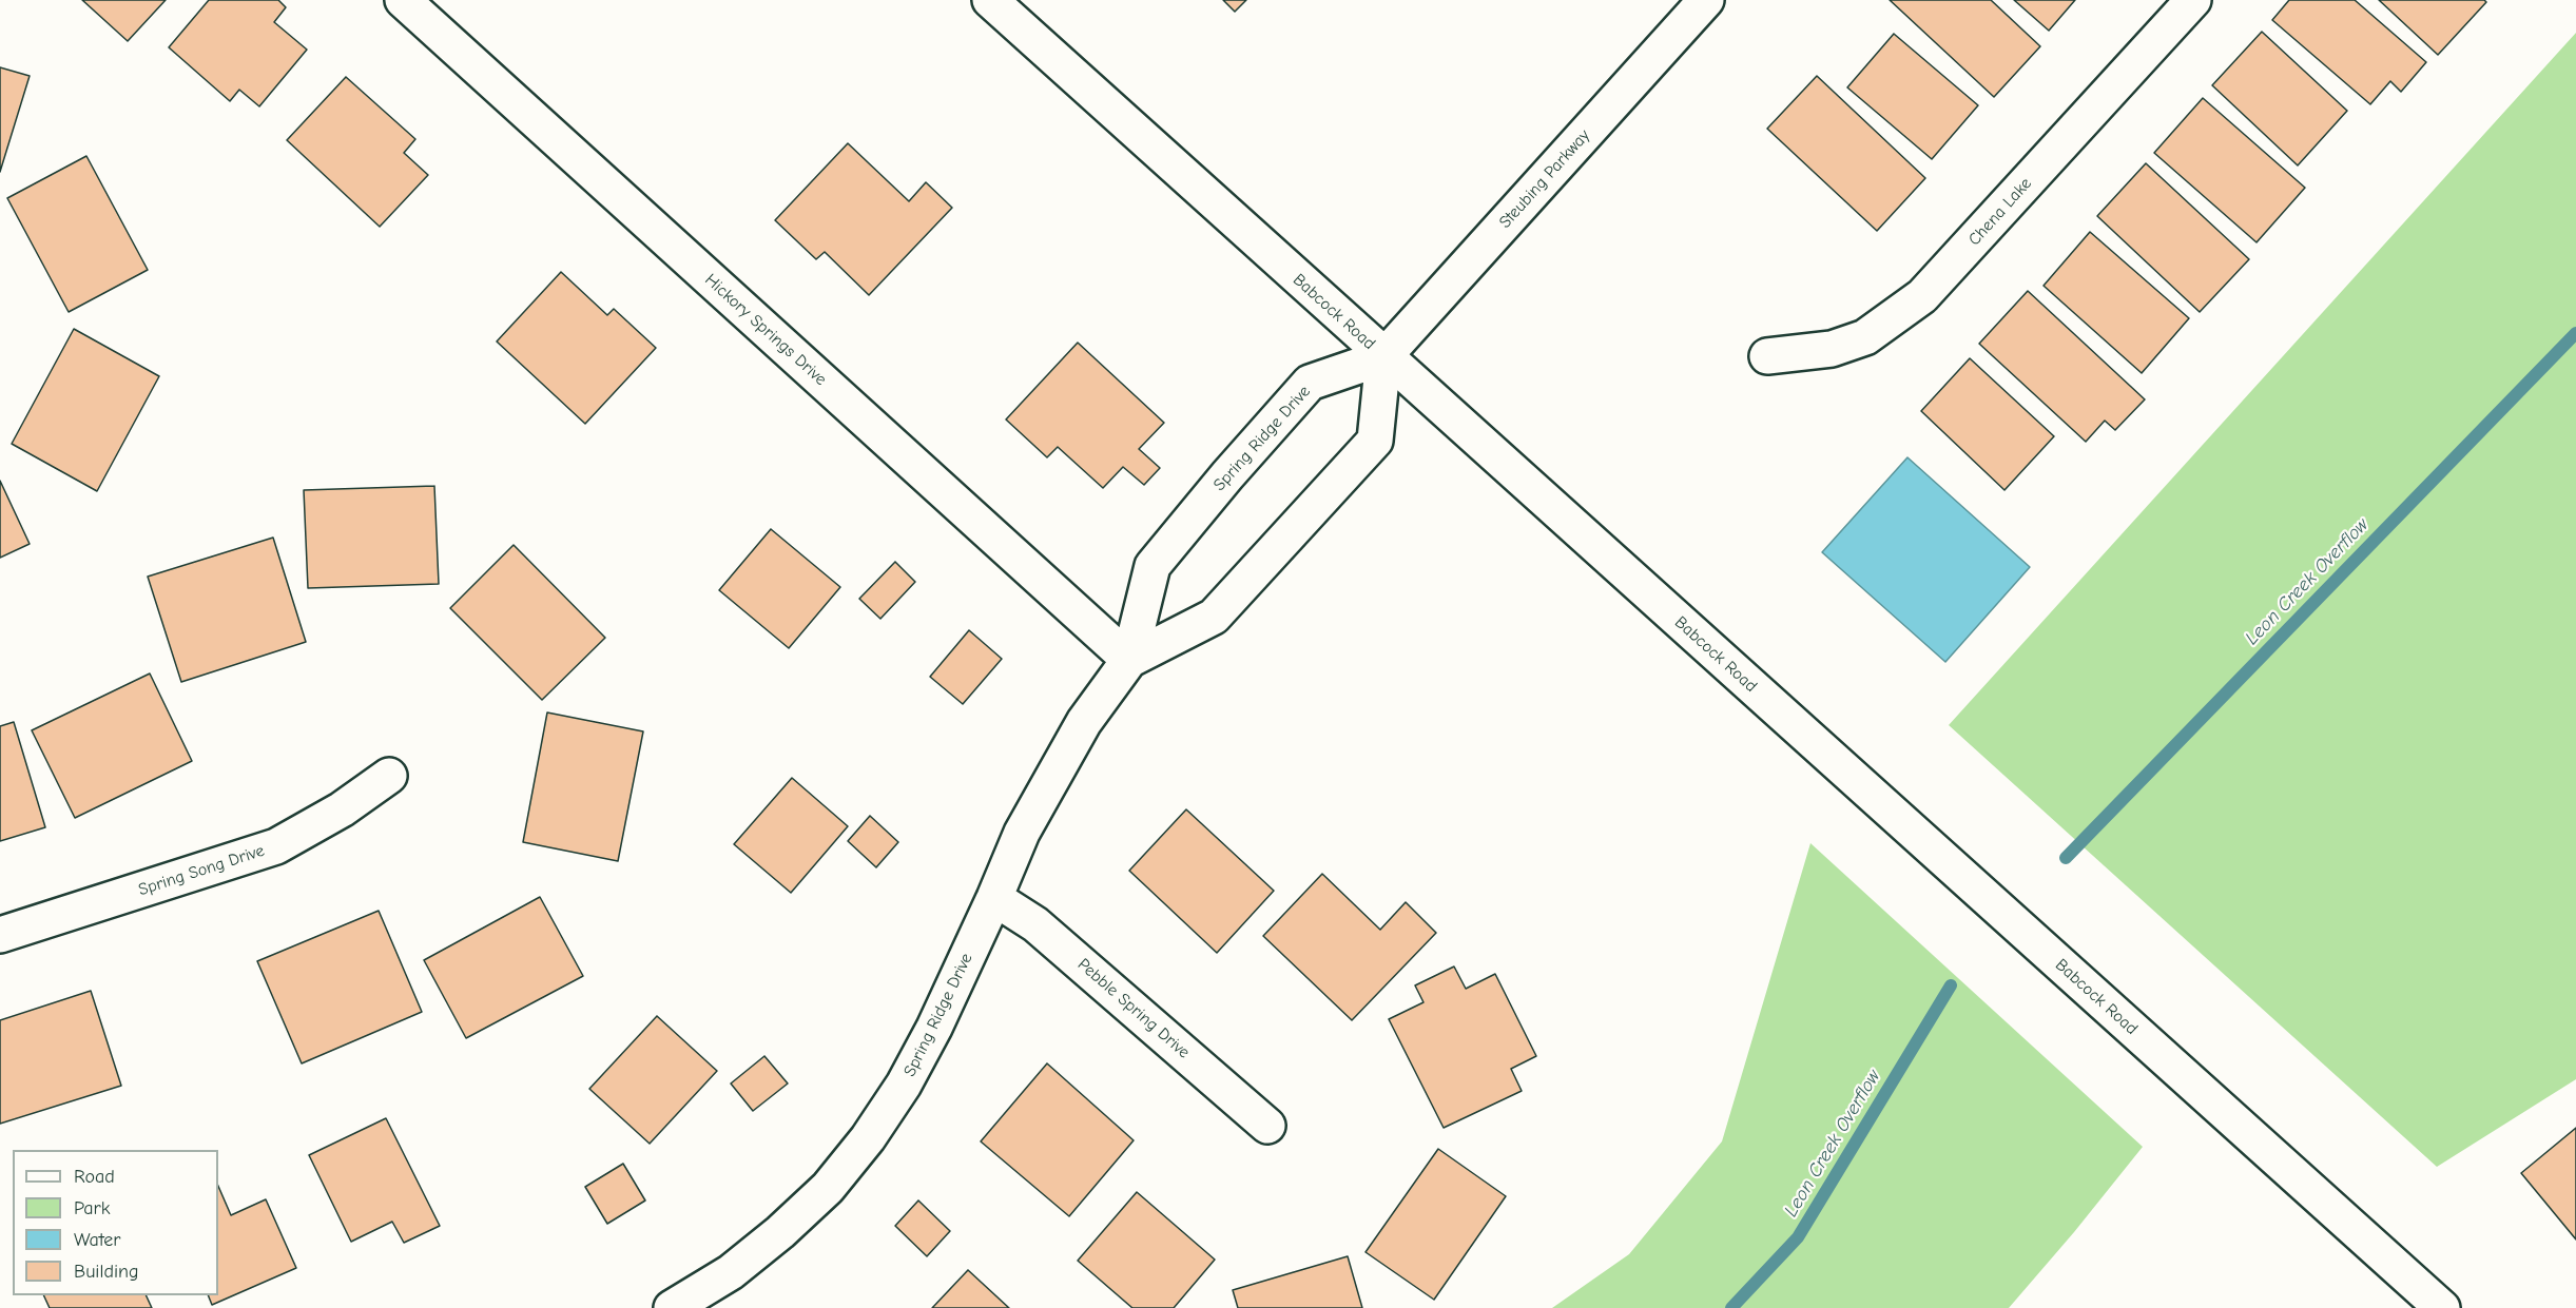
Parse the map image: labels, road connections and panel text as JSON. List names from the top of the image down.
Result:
{
  "streets": {
    "street": [
      "Steubing Parkway",
      "Chena Lake",
      "Babcock Road",
      "Hickory Springs Drive",
      "Spring Ridge Drive",
      "Spring Song Drive",
      "Pebble Spring Drive"
    ]
  },
  "crossings": [
    ["Steubing Parkway", "Babcock Road"],
    ["Steubing Parkway", "Spring Ridge Drive"],
    ["Babcock Road", "Spring Ridge Drive"],
    ["Hickory Springs Drive", "Spring Ridge Drive"],
    ["Spring Ridge Drive", "Pebble Spring Drive"]
  ],
  "water": ["Leon Creek Overflow"],
  "legend": [
    "Road",
    "Park",
    "Water",
    "Building"
  ]
}
